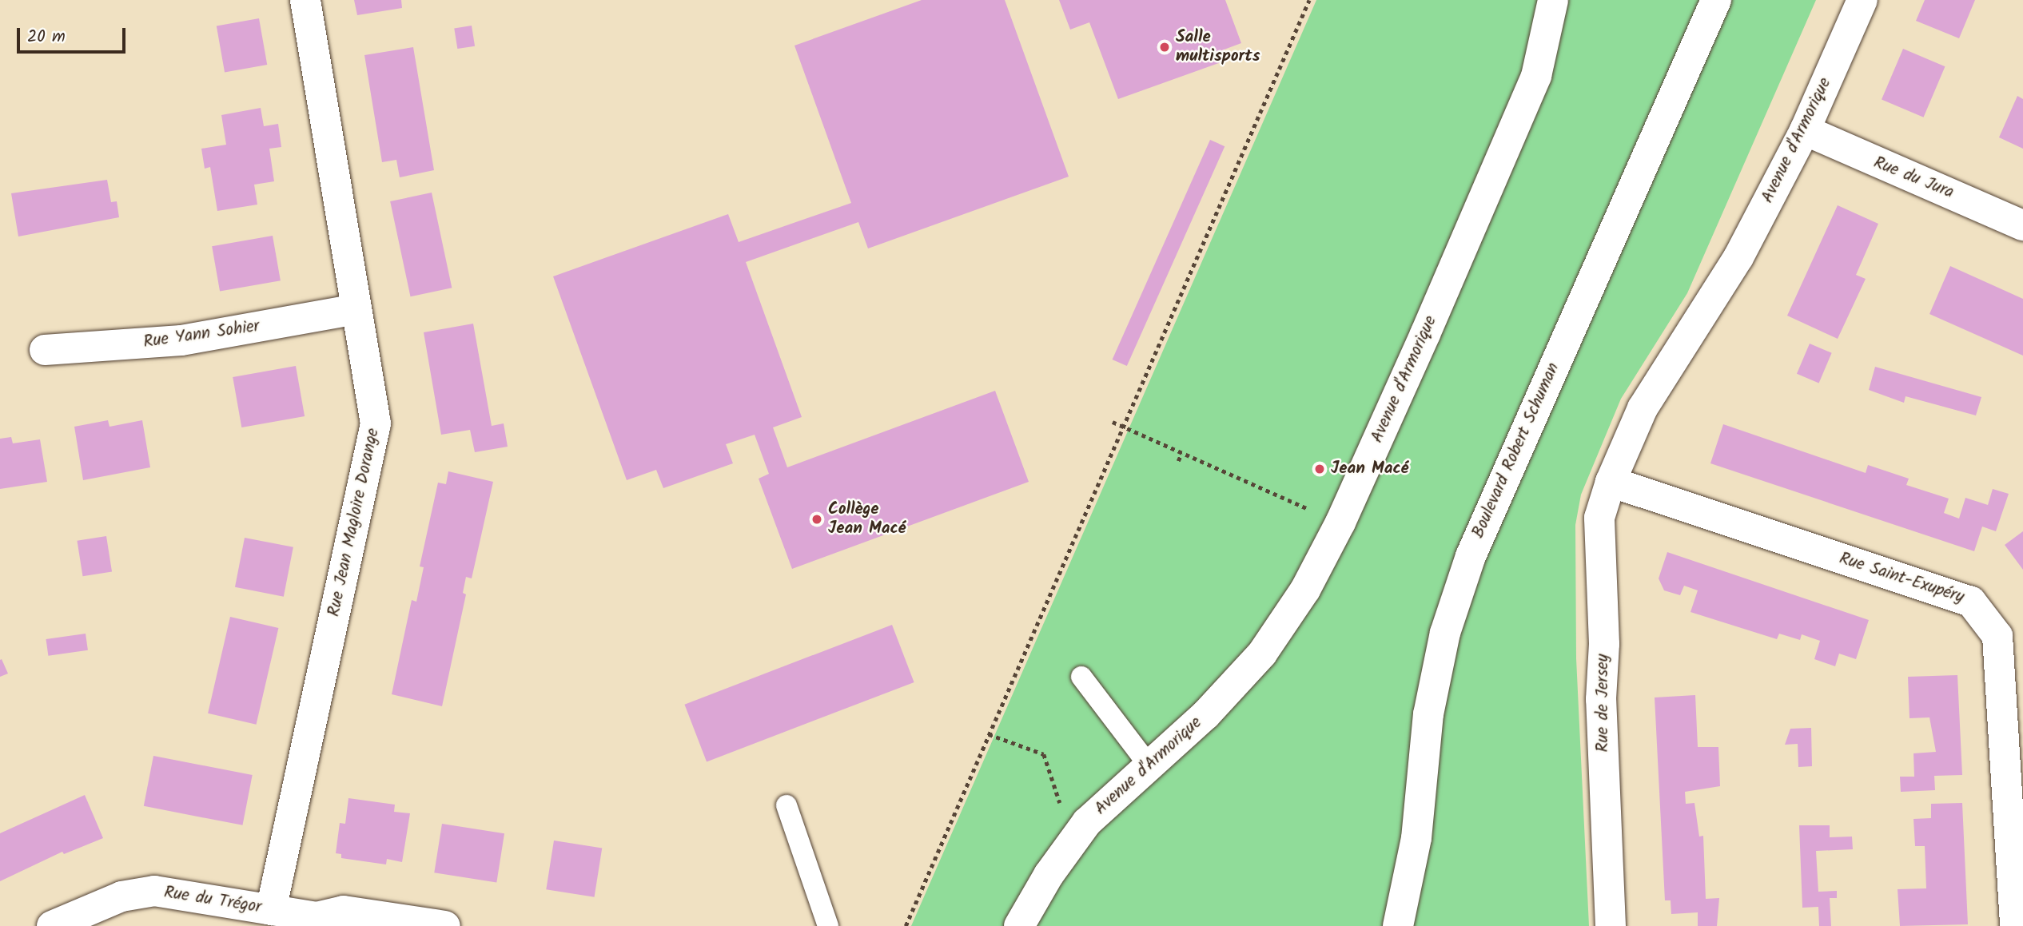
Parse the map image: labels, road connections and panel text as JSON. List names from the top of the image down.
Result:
{
  "streets": {
    "street": [
      "Avenue d'Armorique",
      "Rue du Jura",
      "Rue Yann Sohier",
      "Boulevard Robert Schuman",
      "Rue Jean Magloire Dorange",
      "Rue Saint-Exupéry",
      "Rue de Jersey",
      "Rue du Trégor"
    ]
  },
  "crossings": [
    ["Avenue d'Armorique", "Rue du Jura"],
    ["Avenue d'Armorique", "Rue Saint-Exupéry"],
    ["Avenue d'Armorique", "Rue de Jersey"],
    ["Rue Yann Sohier", "Rue Jean Magloire Dorange"],
    ["Rue Jean Magloire Dorange", "Rue du Trégor"],
    ["Rue Saint-Exupéry", "Rue de Jersey"]
  ],
  "places": ["Salle multisports", "Jean Macé", "Collège Jean Macé"],
  "scale_bar": "20 m"
}
